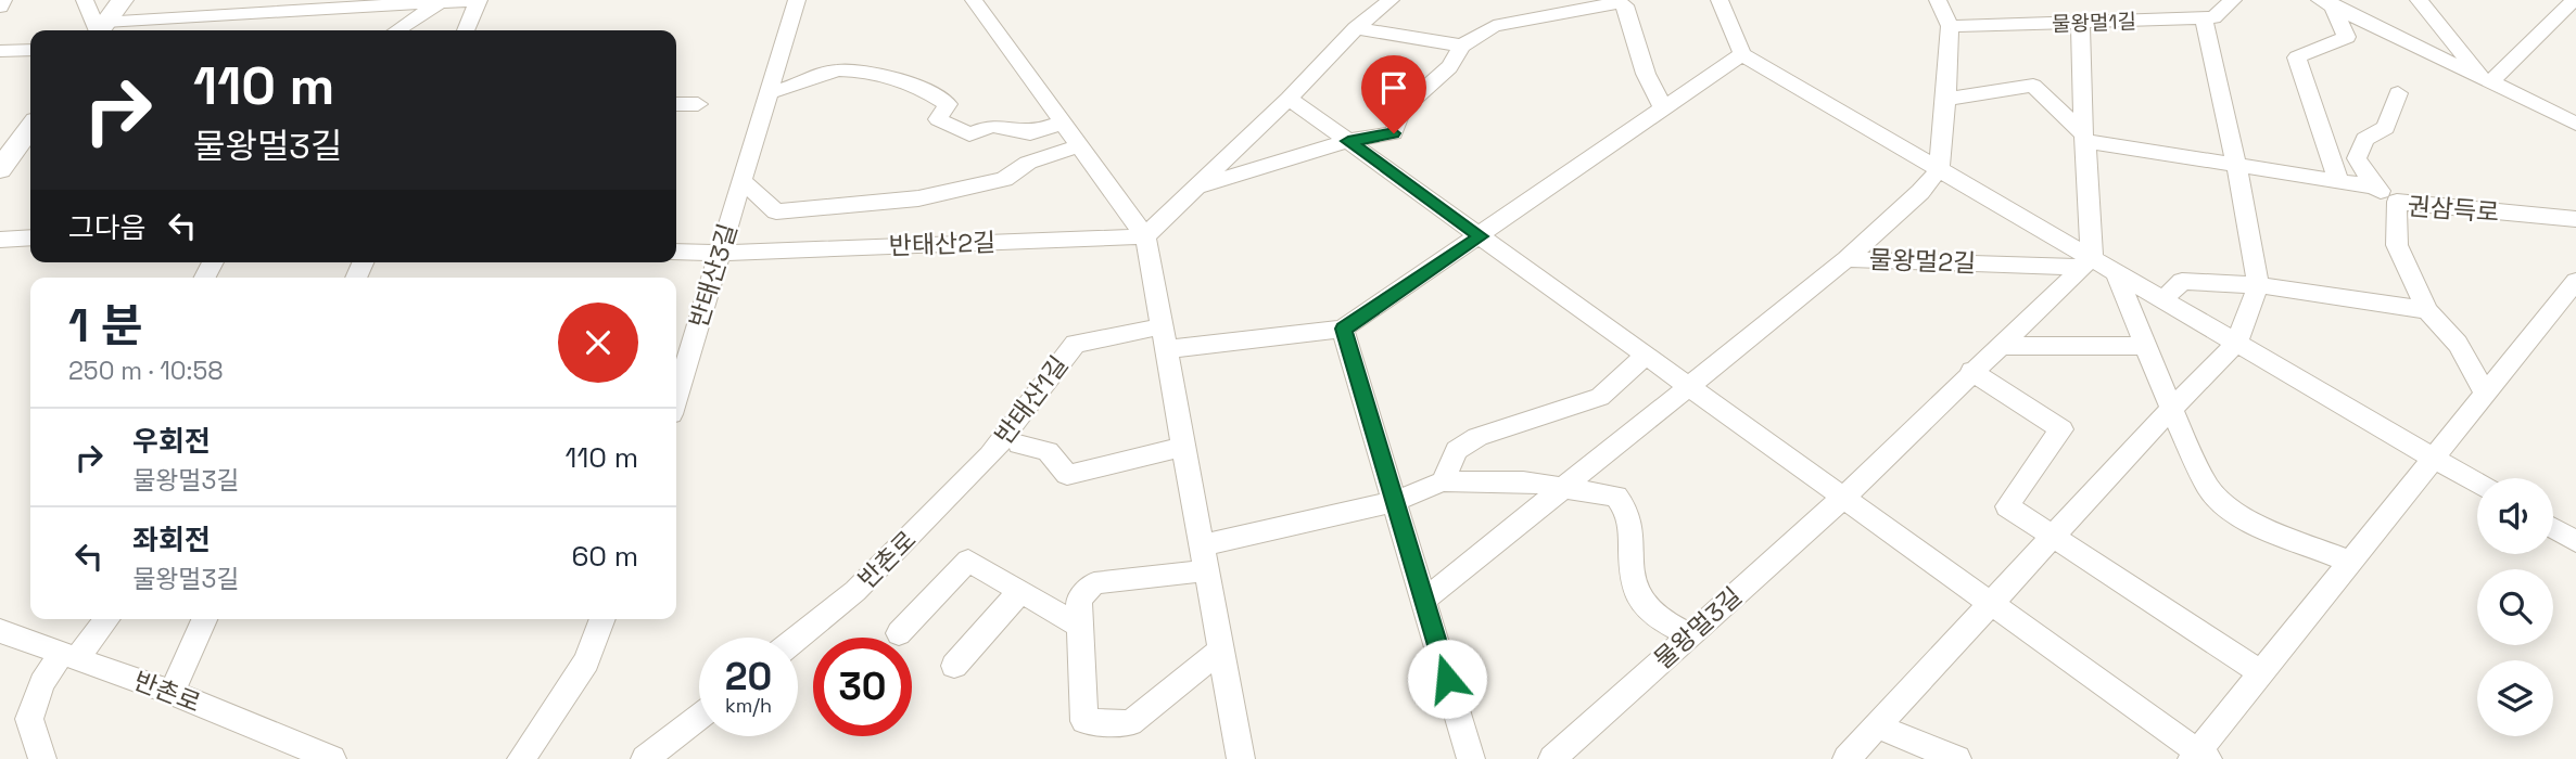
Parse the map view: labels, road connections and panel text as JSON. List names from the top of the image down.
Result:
{
  "streets": {
    "street": [
      "물왕멀1길",
      "권삼득로",
      "반태산2길",
      "물왕멀2길",
      "반태산3길",
      "반태산1길",
      "반촌로",
      "물왕멀3길"
    ]
  },
  "crossings": [
    ["반태산2길", "반태산3길"],
    ["반태산1길", "반촌로"]
  ],
  "page": {
    "turn": ["110 m", "물왕멀3길"],
    "then": "그다음",
    "heading": ["1 분", "250 m · 10:58"],
    "list": [
      {
        "name": "우회전",
        "note": "물왕멀3길",
        "value": "110 m"
      },
      {
        "name": "좌회전",
        "note": "물왕멀3길",
        "value": "60 m"
      }
    ],
    "speed": "20 km/h",
    "limit": "30"
  }
}
